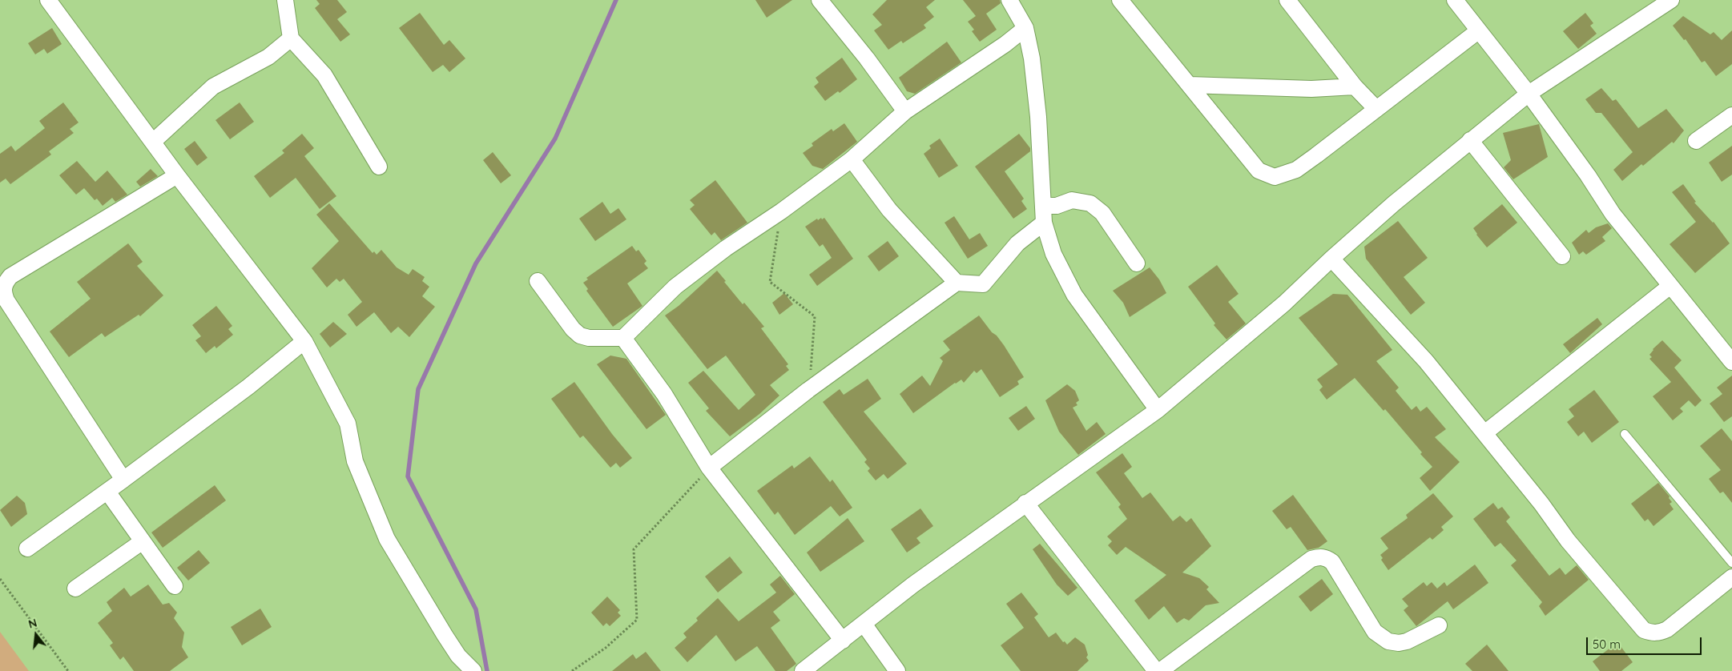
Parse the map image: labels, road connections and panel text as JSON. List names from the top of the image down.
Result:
{
  "scale_bar": "50 m",
  "north": "top"
}
